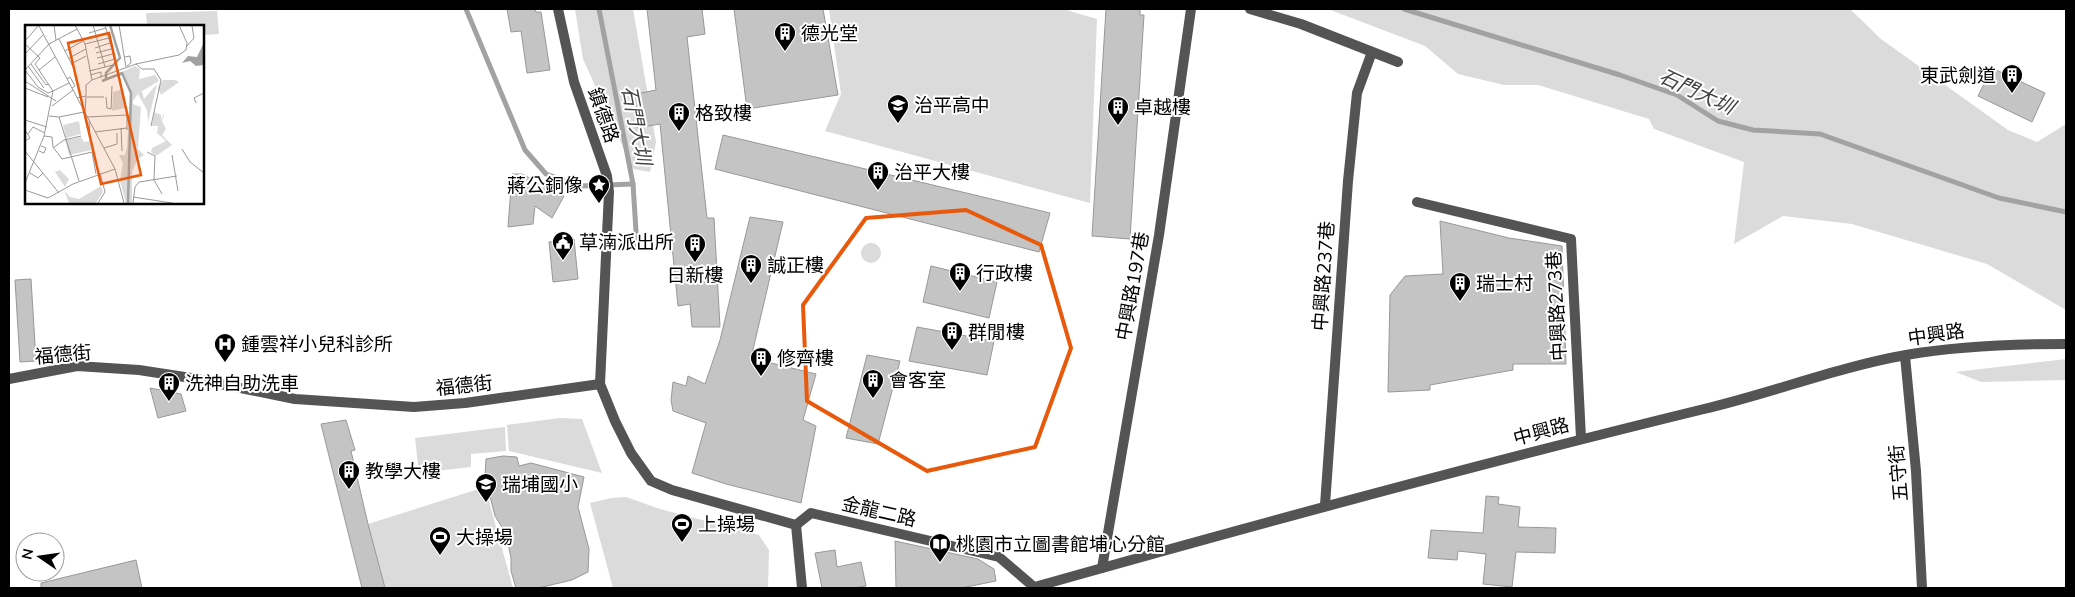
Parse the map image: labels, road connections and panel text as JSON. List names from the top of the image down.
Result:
{
  "streets": {
    "street": [
      "鎮德路",
      "中興路237巷",
      "中興路197巷",
      "中興路273巷",
      "中興路",
      "福德街",
      "五守街",
      "金龍二路"
    ]
  },
  "crossings": [
    ["鎮德路", "福德街"],
    ["中興路237巷", "中興路"],
    ["中興路197巷", "中興路"],
    ["中興路273巷", "中興路"],
    ["中興路", "五守街"],
    ["中興路", "金龍二路"]
  ],
  "water": ["石門大圳"],
  "places": {
    "building": [
      "德光堂",
      "東武劍道",
      "卓越樓",
      "格致樓",
      "治平大樓",
      "日新樓",
      "誠正樓",
      "行政樓",
      "瑞士村",
      "群閒樓",
      "修齊樓",
      "會客室",
      "洗神自助洗車",
      "教學大樓"
    ],
    "school or university": ["治平高中", "瑞埔國小"],
    "place": ["蔣公銅像"],
    "public building": ["草湳派出所"],
    "hospital": ["鍾雲祥小兒科診所"],
    "sports": ["上操場", "大操場"],
    "library": ["桃園市立圖書館埔心分館"]
  },
  "north": "left"
}
